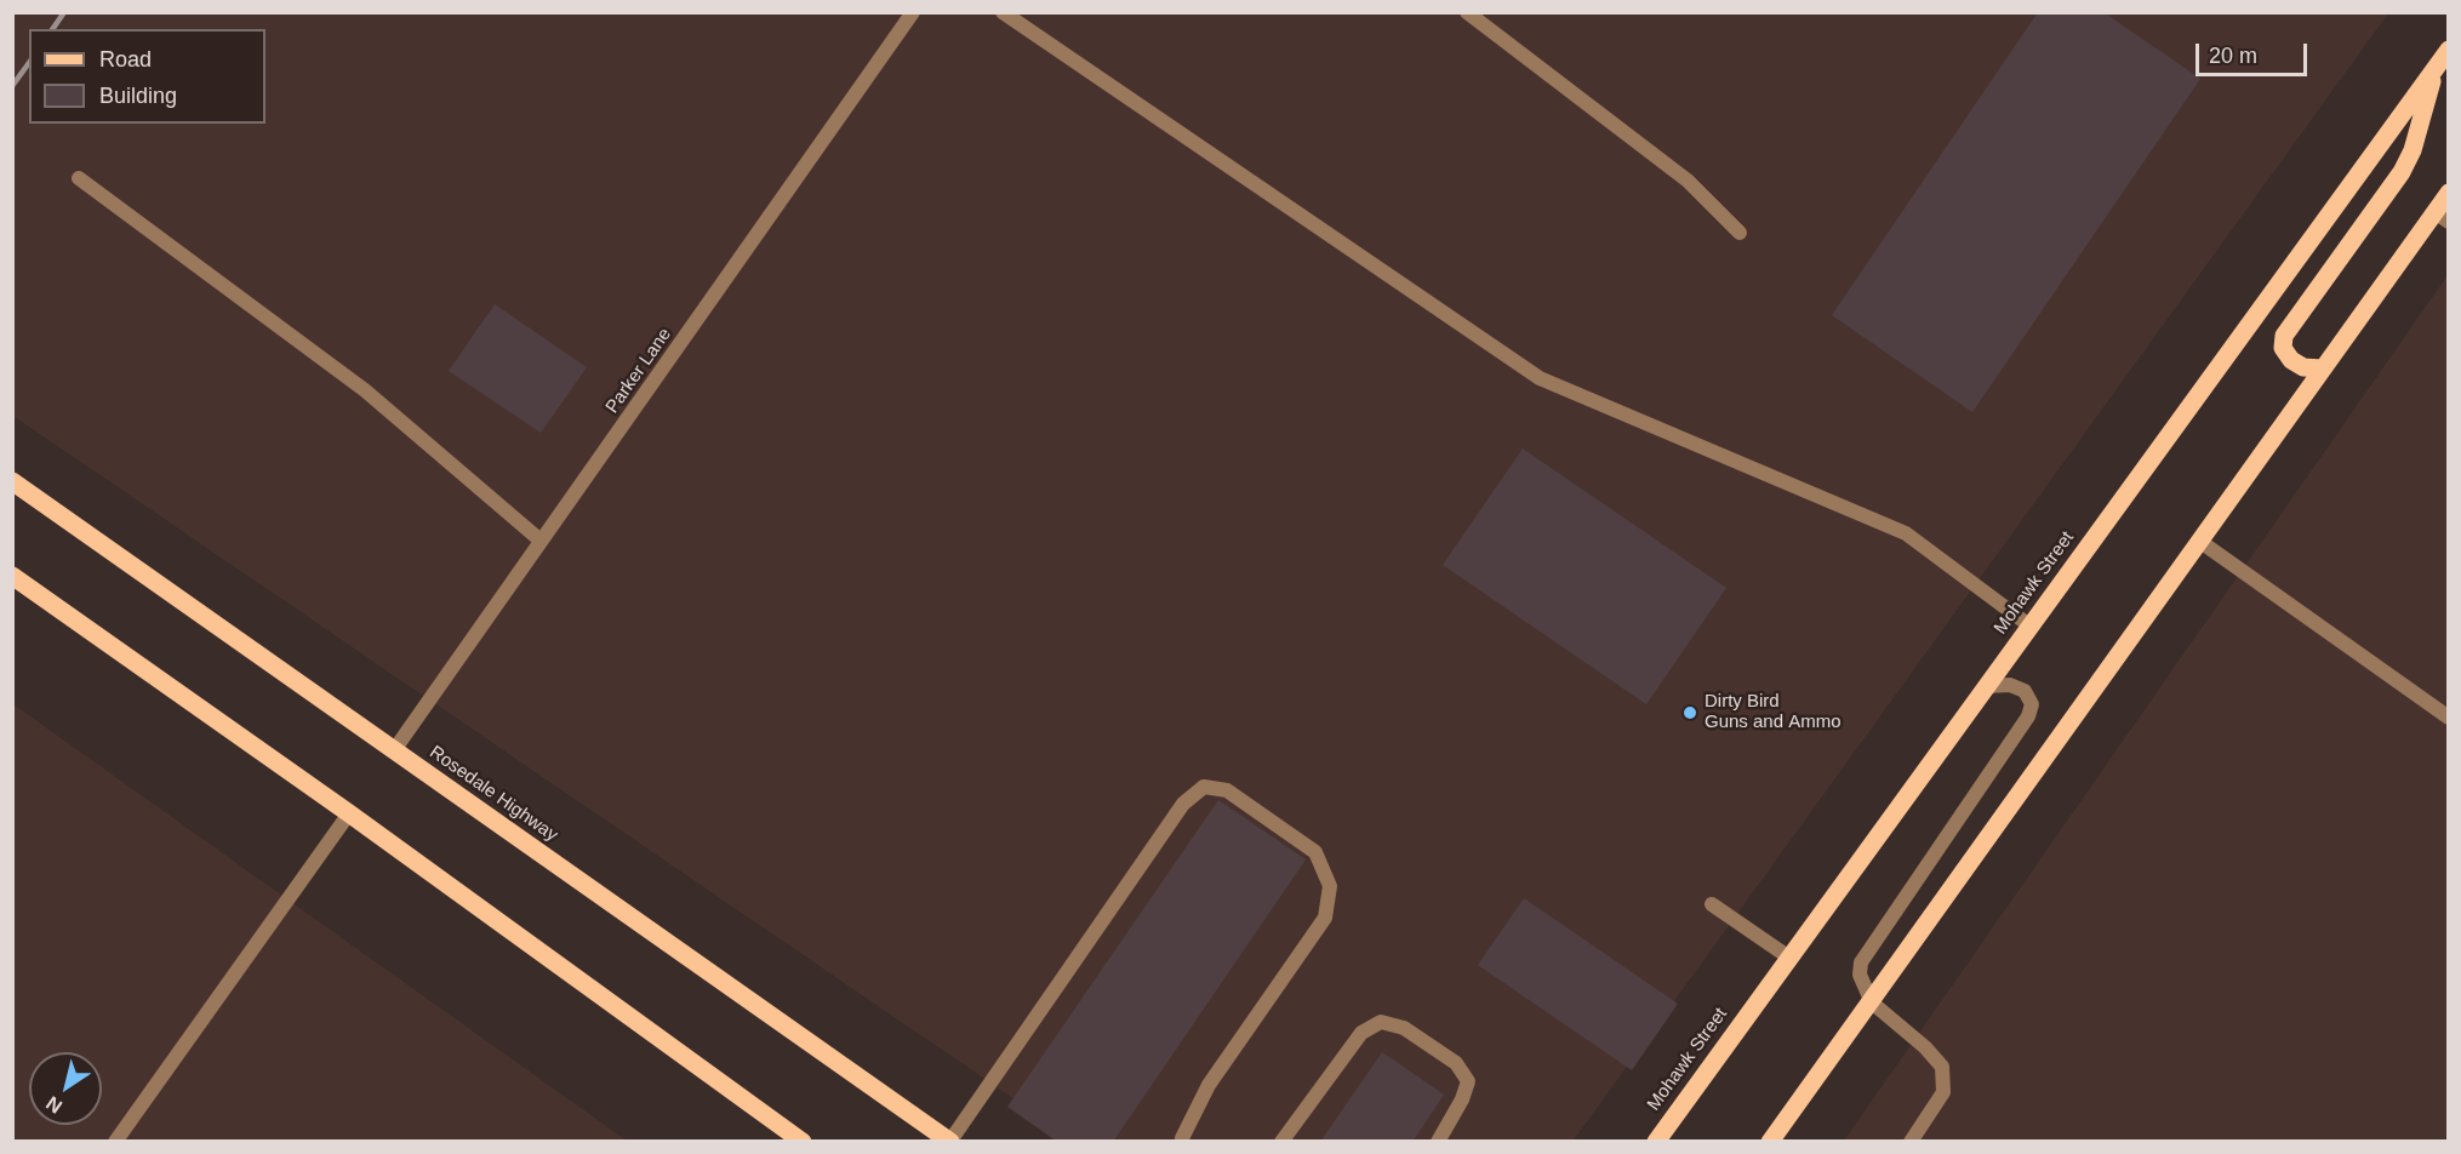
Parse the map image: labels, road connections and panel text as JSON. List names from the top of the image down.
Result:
{
  "streets": {
    "main road": ["Mohawk Street", "Rosedale Highway"],
    "street": ["Parker Lane"]
  },
  "crossings": [
    ["Parker Lane", "Rosedale Highway"]
  ],
  "places": ["Dirty Bird Guns and Ammo"],
  "legend": ["Road", "Building"],
  "scale_bar": "20 m",
  "north": "bottom left"
}
